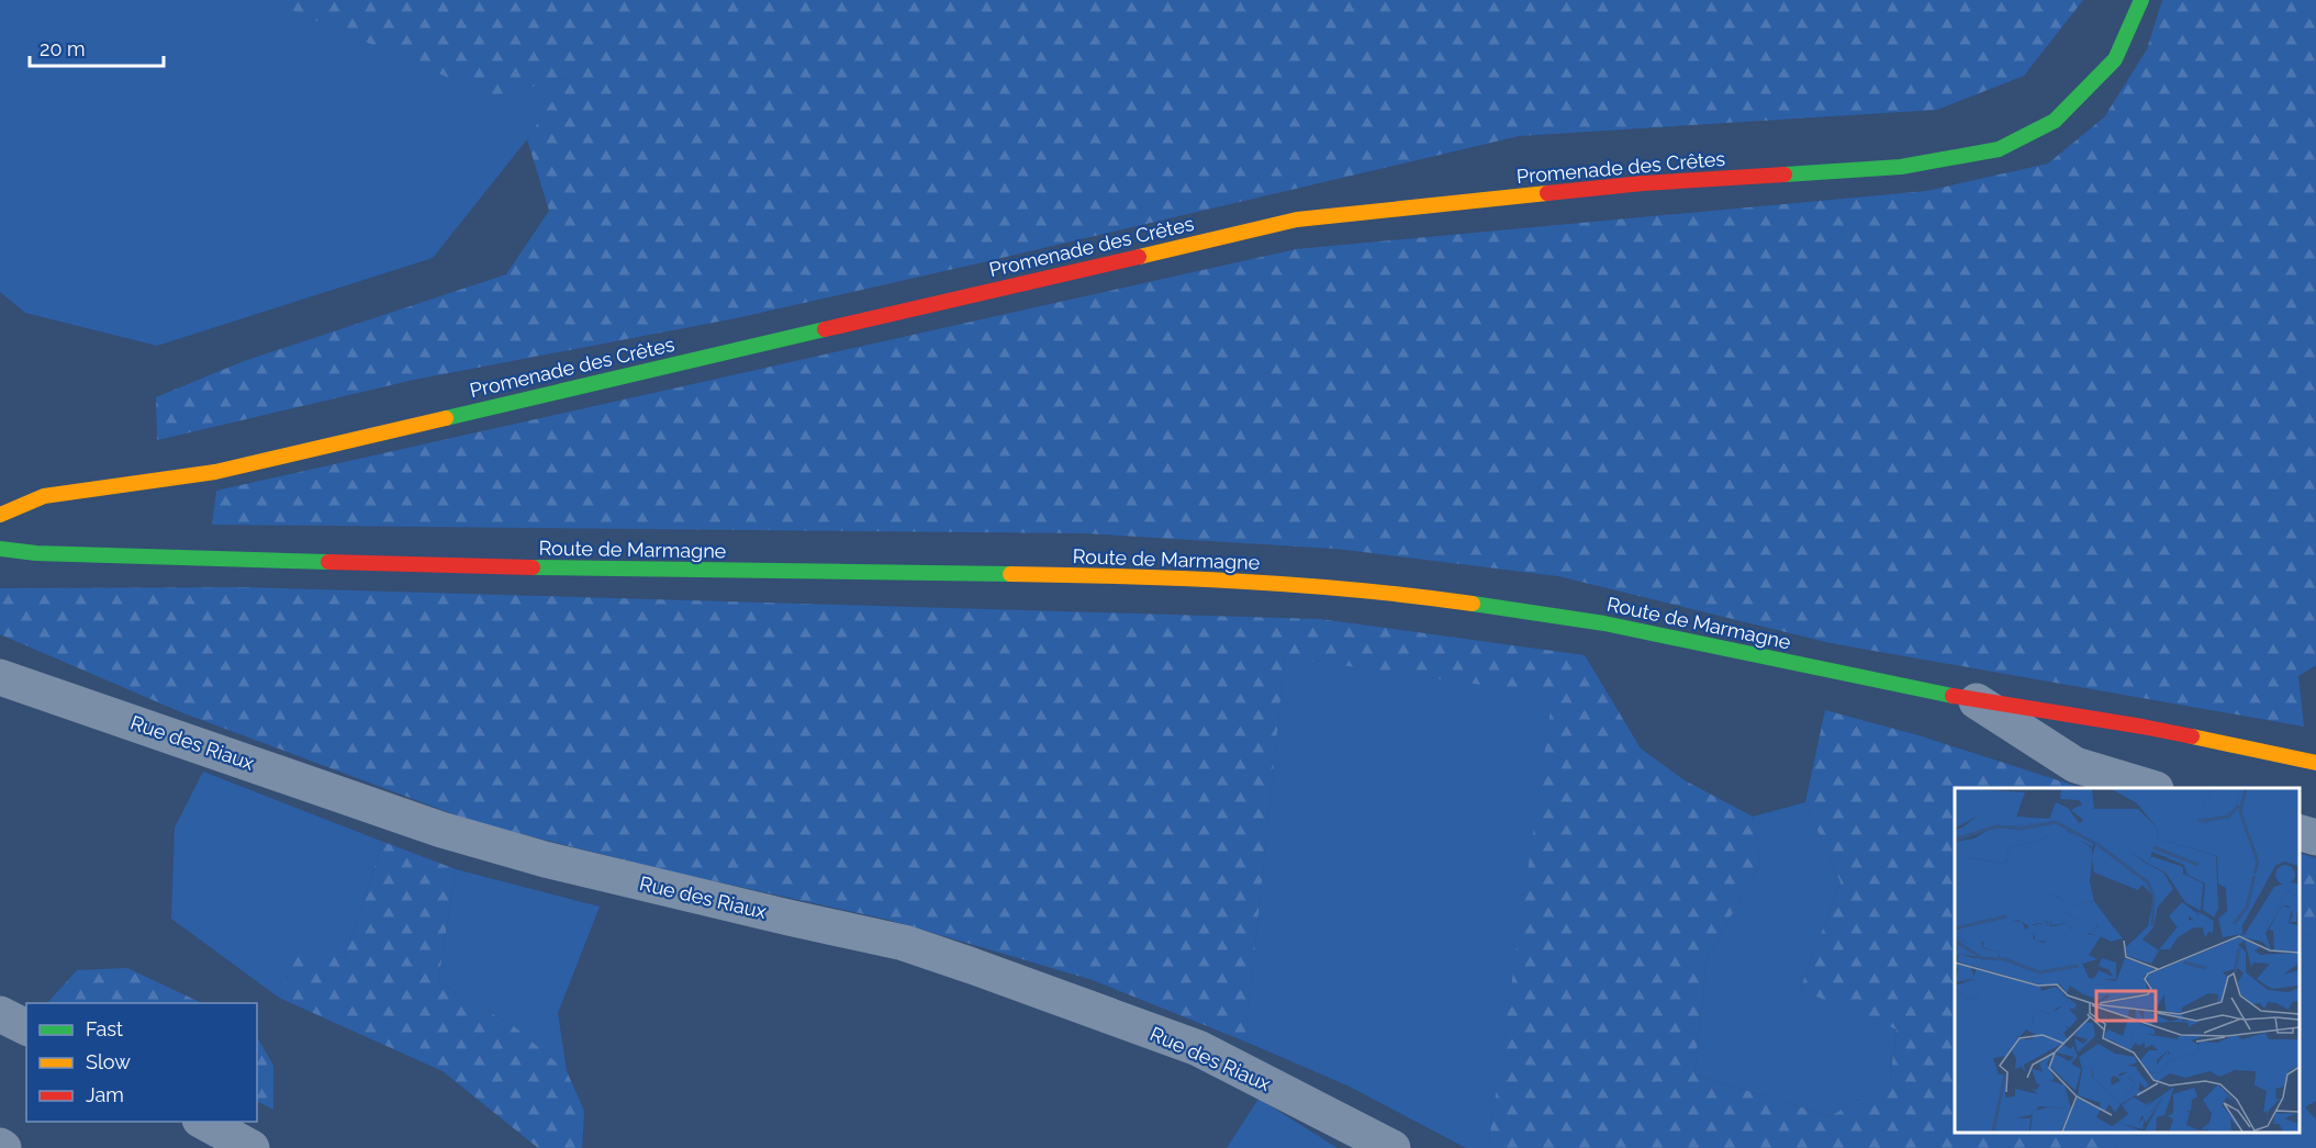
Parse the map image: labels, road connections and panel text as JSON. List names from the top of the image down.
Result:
{
  "streets": {
    "street": ["Promenade des Crêtes", "Route de Marmagne", "Rue des Riaux"]
  },
  "legend": ["Fast", "Slow", "Jam"],
  "scale_bar": "20 m"
}
